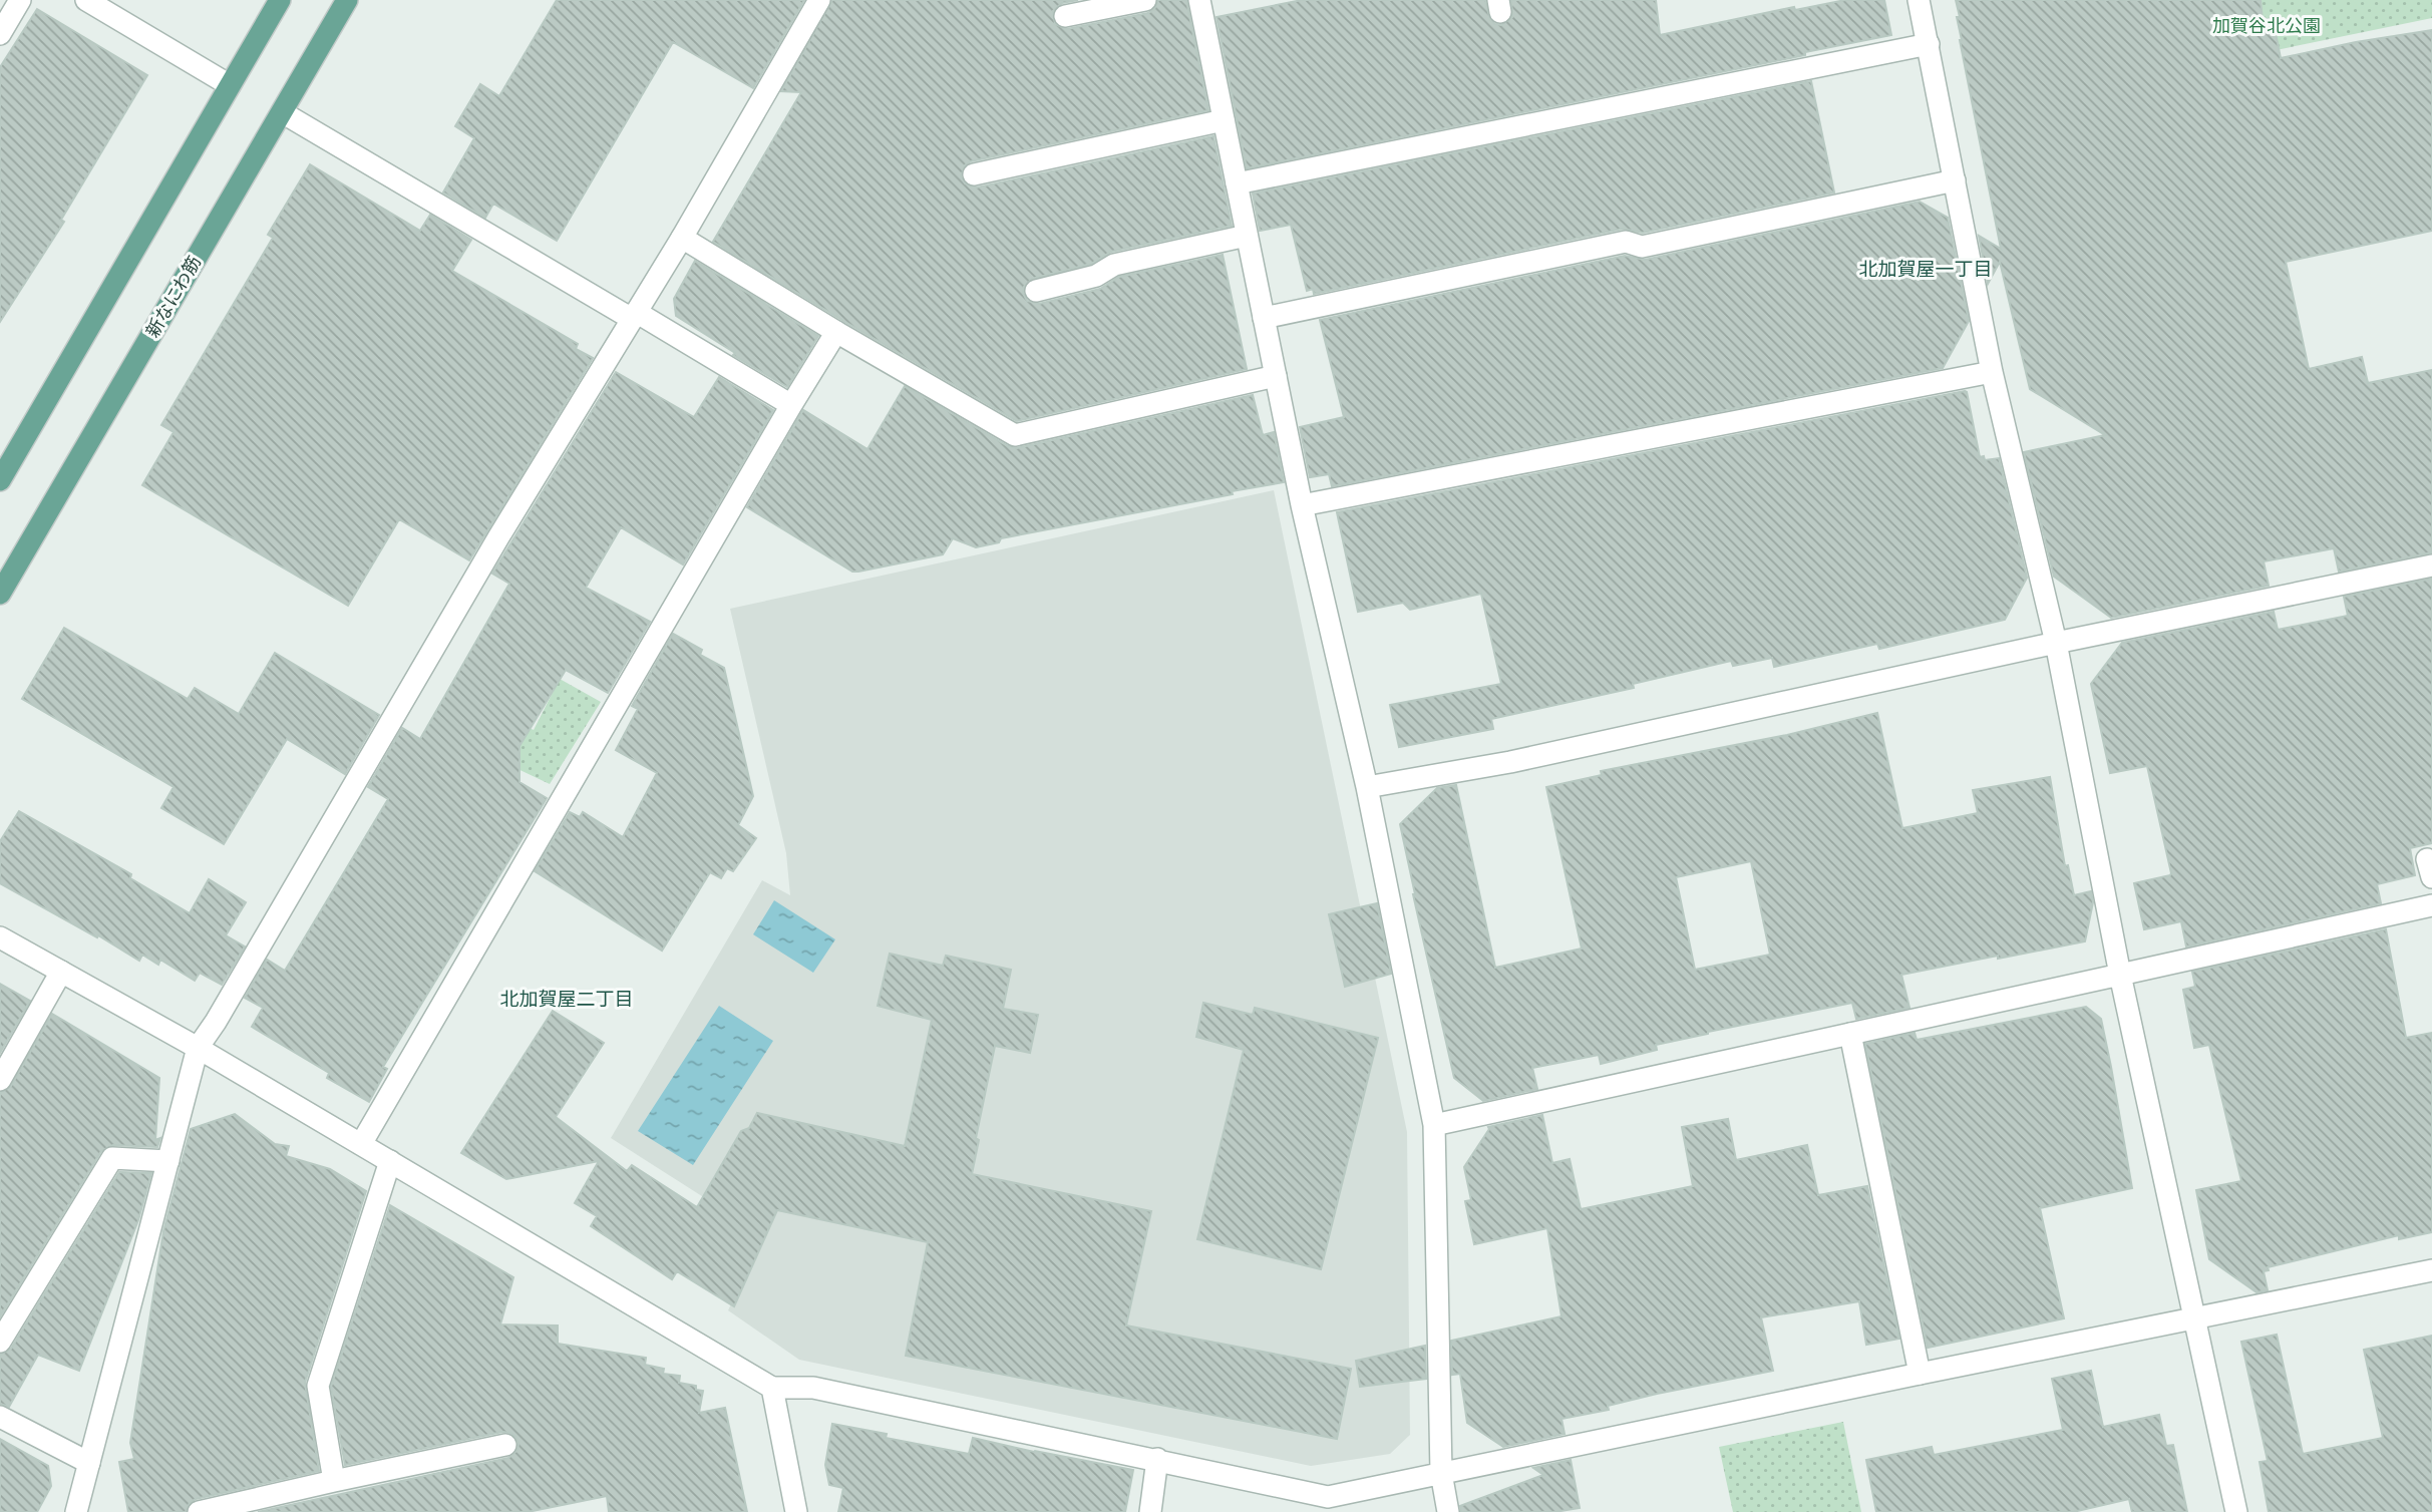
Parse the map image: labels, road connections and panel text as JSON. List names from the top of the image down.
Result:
{
  "streets": {
    "main road": ["新なにわ筋"]
  },
  "districts": ["北加賀屋一丁目", "北加賀屋二丁目"],
  "parks": ["加賀谷北公園"]
}
